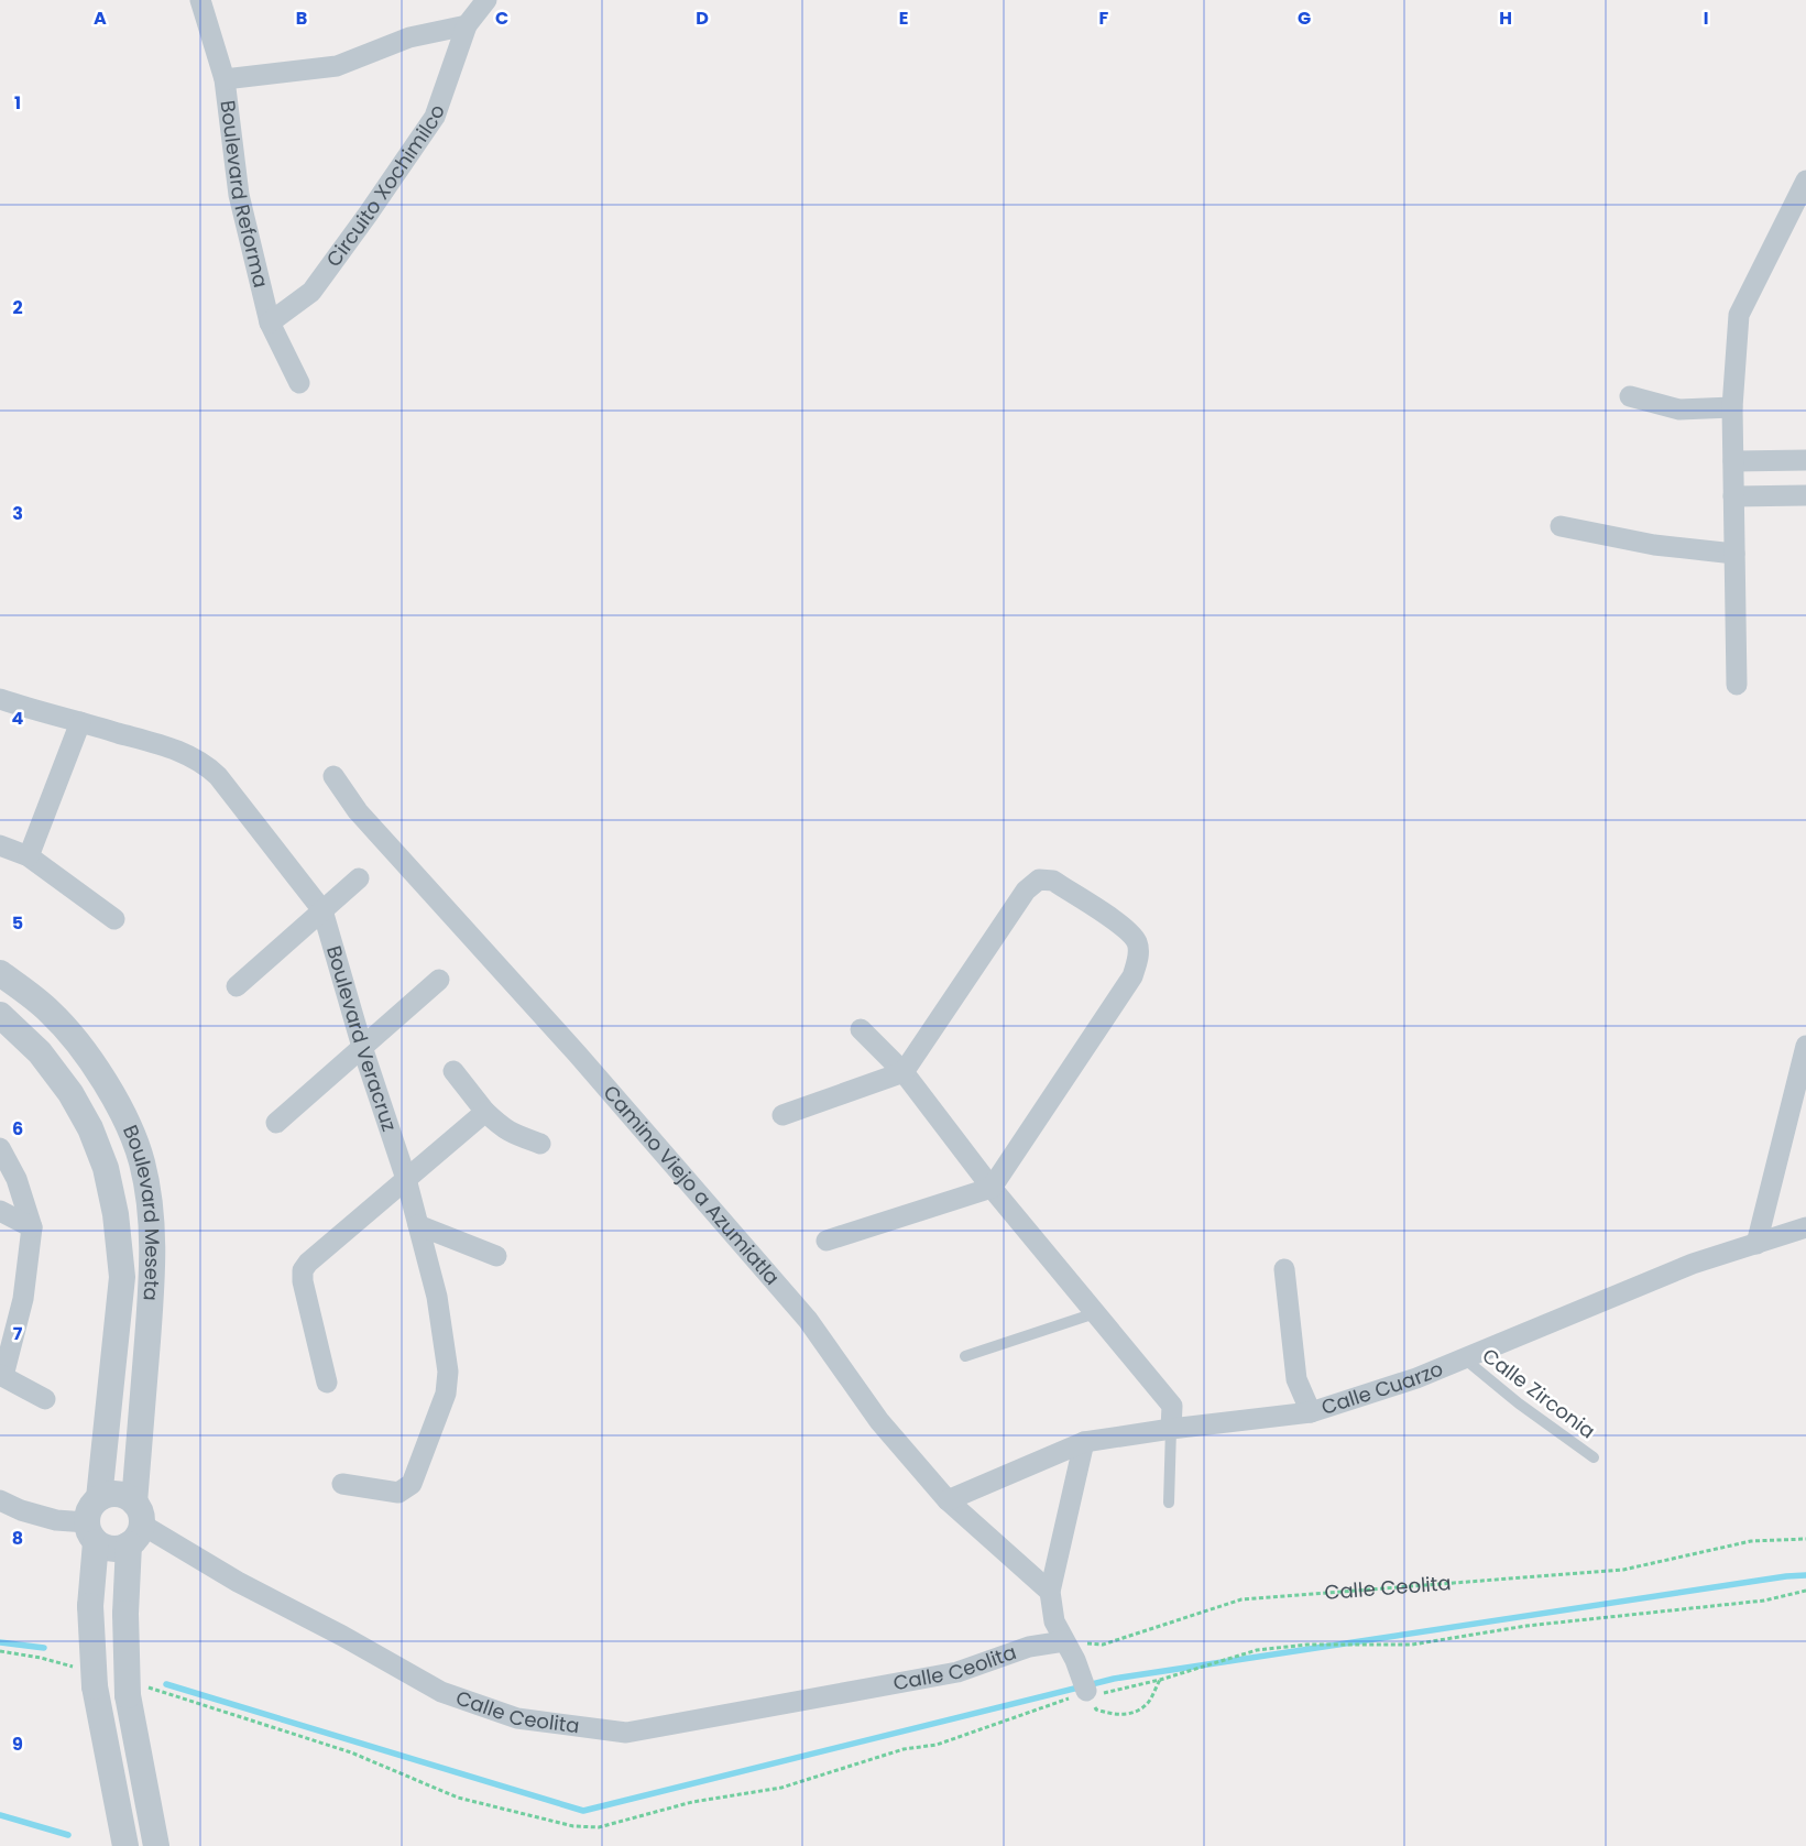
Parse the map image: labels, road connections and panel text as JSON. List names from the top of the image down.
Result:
{
  "streets": {
    "street": [
      "Circuito Xochimilco",
      "Boulevard Reforma",
      "Boulevard Veracruz",
      "Camino Viejo a Azumiatla",
      "Boulevard Meseta",
      "Calle Cuarzo",
      "Calle Ceolita"
    ],
    "lane": ["Calle Zirconia"]
  },
  "crossings": [
    ["Circuito Xochimilco", "Boulevard Reforma"],
    ["Camino Viejo a Azumiatla", "Calle Cuarzo"],
    ["Boulevard Meseta", "Calle Ceolita"],
    ["Calle Cuarzo", "Calle Zirconia"]
  ],
  "grid": {
    "columns": [
      "A",
      "B",
      "C",
      "D",
      "E",
      "F",
      "G",
      "H",
      "I"
    ],
    "rows": [
      "1",
      "2",
      "3",
      "4",
      "5",
      "6",
      "7",
      "8",
      "9"
    ]
  }
}
